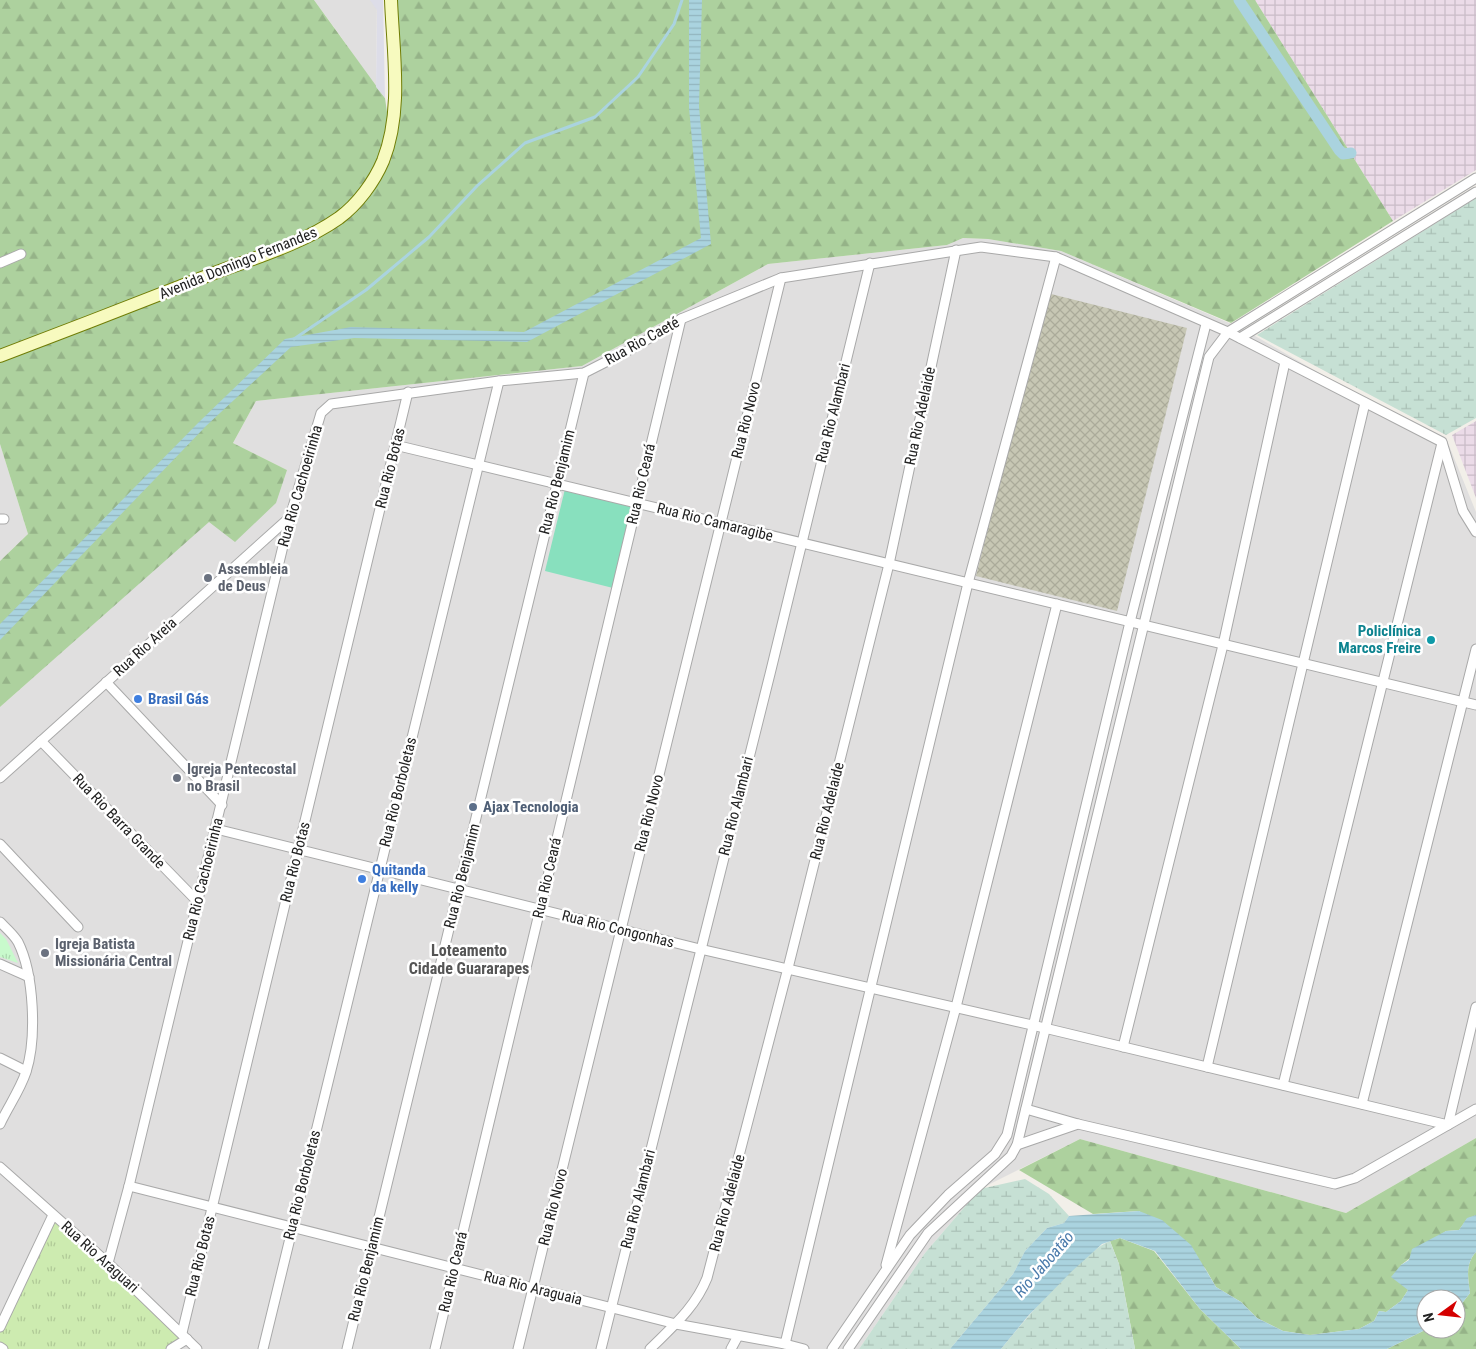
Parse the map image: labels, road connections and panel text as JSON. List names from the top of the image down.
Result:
{
  "streets": {
    "main road": ["Avenida Domingo Fernandes"],
    "street": [
      "Rua Rio Caeté",
      "Rua Rio Alambari",
      "Rua Rio Adelaide",
      "Rua Rio Novo",
      "Rua Rio Botas",
      "Rua Rio Benjamim",
      "Rua Rio Ceará",
      "Rua Rio Cachoeirinha",
      "Rua Rio Camaragibe",
      "Rua Rio Areia",
      "Rua Rio Borboletas",
      "Rua Rio Barra Grande",
      "Rua Rio Congonhas",
      "Rua Rio Araguari",
      "Rua Rio Araguaia"
    ]
  },
  "crossings": [
    ["Rua Rio Caeté", "Rua Rio Alambari"],
    ["Rua Rio Caeté", "Rua Rio Adelaide"],
    ["Rua Rio Caeté", "Rua Rio Novo"],
    ["Rua Rio Caeté", "Rua Rio Botas"],
    ["Rua Rio Caeté", "Rua Rio Benjamim"],
    ["Rua Rio Caeté", "Rua Rio Ceará"],
    ["Rua Rio Caeté", "Rua Rio Cachoeirinha"],
    ["Rua Rio Caeté", "Rua Rio Borboletas"],
    ["Rua Rio Alambari", "Rua Rio Camaragibe"],
    ["Rua Rio Alambari", "Rua Rio Congonhas"],
    ["Rua Rio Alambari", "Rua Rio Araguaia"],
    ["Rua Rio Adelaide", "Rua Rio Camaragibe"],
    ["Rua Rio Adelaide", "Rua Rio Congonhas"],
    ["Rua Rio Adelaide", "Rua Rio Araguaia"],
    ["Rua Rio Novo", "Rua Rio Camaragibe"],
    ["Rua Rio Novo", "Rua Rio Congonhas"],
    ["Rua Rio Novo", "Rua Rio Araguaia"],
    ["Rua Rio Botas", "Rua Rio Camaragibe"],
    ["Rua Rio Botas", "Rua Rio Congonhas"],
    ["Rua Rio Botas", "Rua Rio Araguari"],
    ["Rua Rio Botas", "Rua Rio Araguaia"],
    ["Rua Rio Benjamim", "Rua Rio Camaragibe"],
    ["Rua Rio Benjamim", "Rua Rio Congonhas"],
    ["Rua Rio Benjamim", "Rua Rio Araguaia"],
    ["Rua Rio Ceará", "Rua Rio Camaragibe"],
    ["Rua Rio Ceará", "Rua Rio Congonhas"],
    ["Rua Rio Ceará", "Rua Rio Araguaia"],
    ["Rua Rio Cachoeirinha", "Rua Rio Areia"],
    ["Rua Rio Cachoeirinha", "Rua Rio Barra Grande"],
    ["Rua Rio Cachoeirinha", "Rua Rio Congonhas"],
    ["Rua Rio Cachoeirinha", "Rua Rio Araguari"],
    ["Rua Rio Cachoeirinha", "Rua Rio Araguaia"],
    ["Rua Rio Camaragibe", "Rua Rio Borboletas"],
    ["Rua Rio Areia", "Rua Rio Barra Grande"],
    ["Rua Rio Borboletas", "Rua Rio Congonhas"],
    ["Rua Rio Borboletas", "Rua Rio Araguaia"]
  ],
  "districts": ["Loteamento Cidade Guararapes"],
  "water": ["Rio Jaboatão"],
  "places": [
    "Assembleia de Deus",
    "Policlínica Marcos Freire",
    "Brasil Gás",
    "Igreja Pentecostal no Brasil",
    "Ajax Tecnologia",
    "Quitanda da kelly",
    "Igreja Batista Missionária Central"
  ],
  "north": "left"
}
